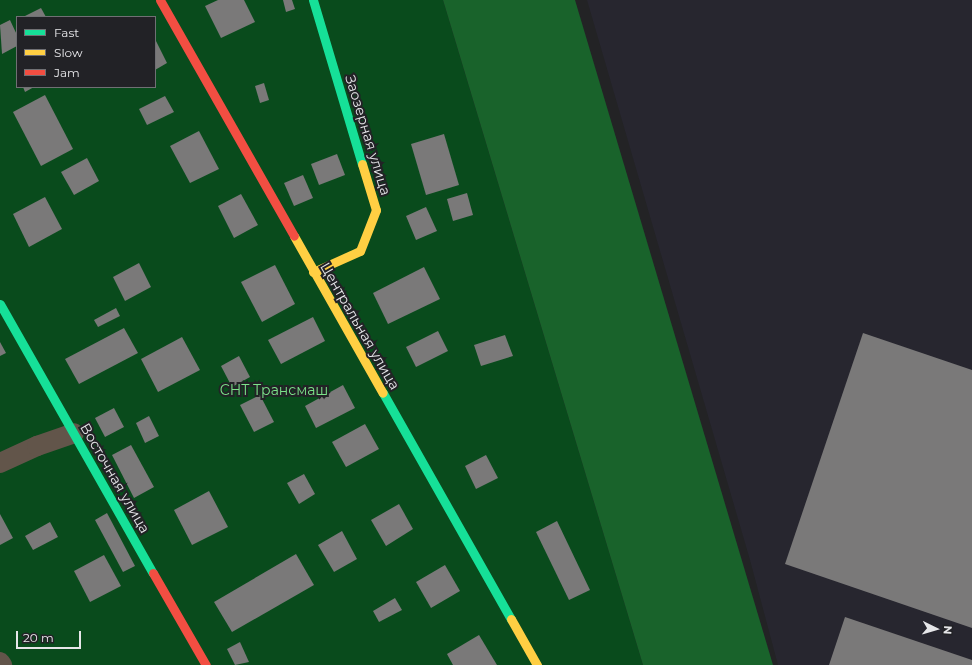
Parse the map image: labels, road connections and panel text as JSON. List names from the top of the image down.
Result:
{
  "streets": {
    "street": ["Заозерная улица", "Центральная улица", "Восточная улица"]
  },
  "crossings": [
    ["Заозерная улица", "Центральная улица"]
  ],
  "parks": ["СНТ Трансмаш"],
  "legend": ["Fast", "Slow", "Jam"],
  "scale_bar": "20 m",
  "north": "right"
}
